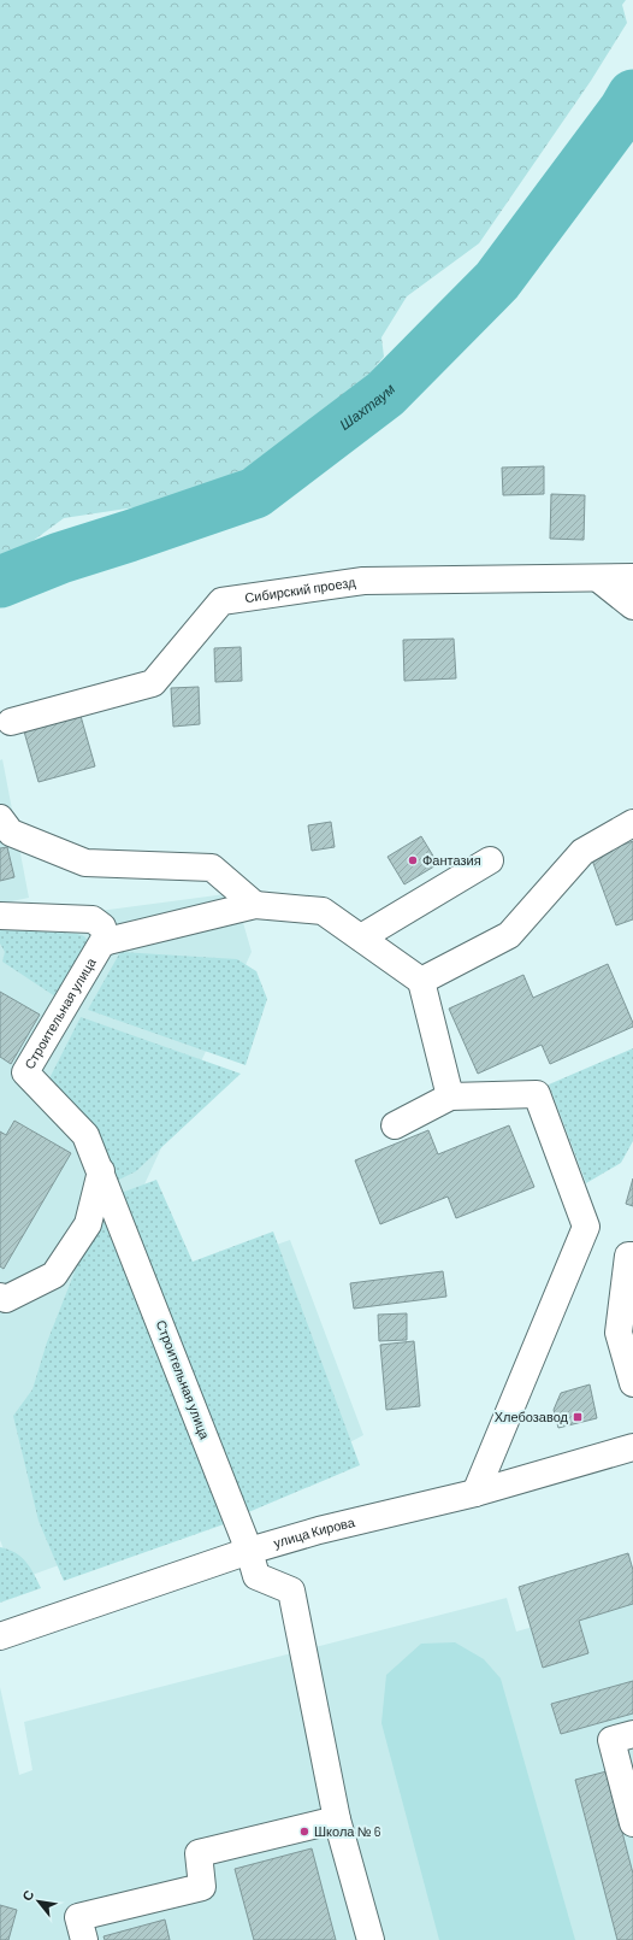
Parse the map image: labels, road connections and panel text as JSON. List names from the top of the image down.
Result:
{
  "streets": {
    "street": ["Сибирский проезд", "Строительная улица", "улица Кирова"]
  },
  "crossings": [
    ["Строительная улица", "улица Кирова"]
  ],
  "water": ["Шахтаум"],
  "places": {
    "other": ["Фантазия", "Школа № 6"],
    "transit": ["Хлебозавод"]
  },
  "north": "top left"
}
